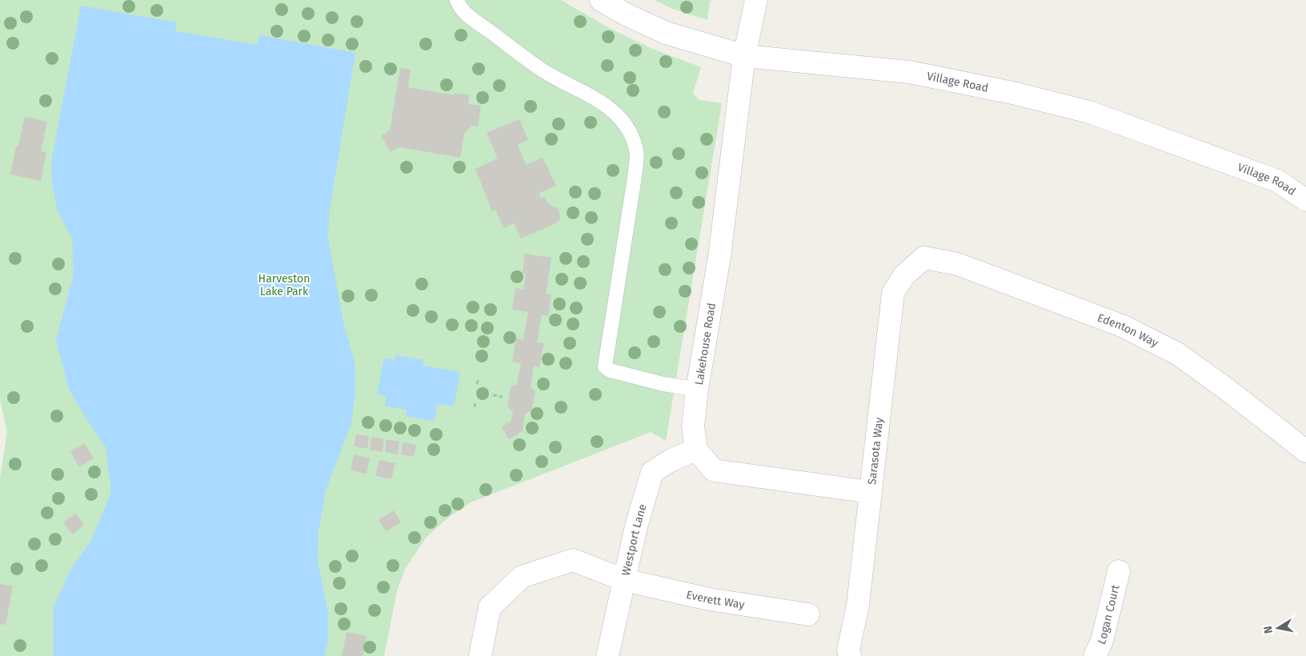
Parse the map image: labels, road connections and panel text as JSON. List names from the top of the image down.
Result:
{
  "streets": {
    "street": [
      "Village Road",
      "Edenton Way",
      "Lakehouse Road",
      "Sarasota Way",
      "Westport Lane",
      "Everett Way",
      "Logan Court"
    ]
  },
  "crossings": [
    ["Village Road", "Lakehouse Road"],
    ["Edenton Way", "Sarasota Way"],
    ["Lakehouse Road", "Westport Lane"],
    ["Westport Lane", "Everett Way"]
  ],
  "parks": ["Harveston Lake Park"],
  "north": "left"
}
